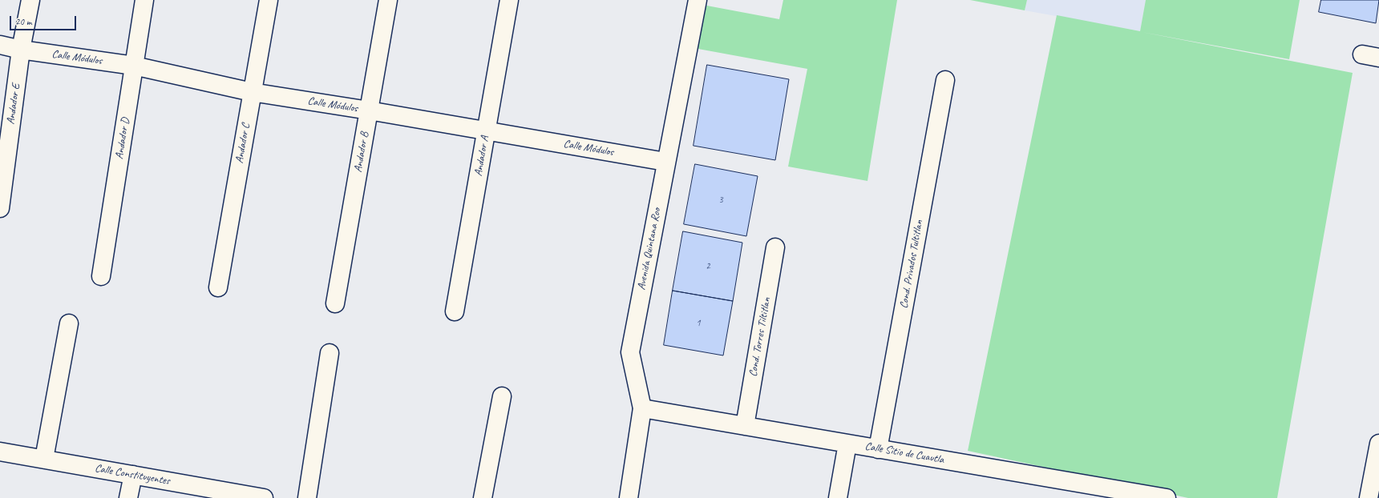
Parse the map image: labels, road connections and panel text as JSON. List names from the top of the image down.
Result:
{
  "streets": {
    "street": [
      "Calle Módulos",
      "Andador E",
      "Andador D",
      "Andador C",
      "Andador B",
      "Andador A",
      "Avenida Quintana Roo",
      "Cond. Privados Tultitlan",
      "Cond. Torres Tiltitlan",
      "Calle Sitio de Cuautla",
      "Calle Constituyentes"
    ]
  },
  "crossings": [
    ["Calle Módulos", "Andador E"],
    ["Calle Módulos", "Andador D"],
    ["Calle Módulos", "Andador C"],
    ["Calle Módulos", "Andador B"],
    ["Calle Módulos", "Andador A"],
    ["Calle Módulos", "Avenida Quintana Roo"],
    ["Avenida Quintana Roo", "Calle Sitio de Cuautla"],
    ["Cond. Privados Tultitlan", "Calle Sitio de Cuautla"],
    ["Cond. Torres Tiltitlan", "Calle Sitio de Cuautla"]
  ],
  "house_numbers": ["3", "2", "1"],
  "scale_bar": "20 m"
}
